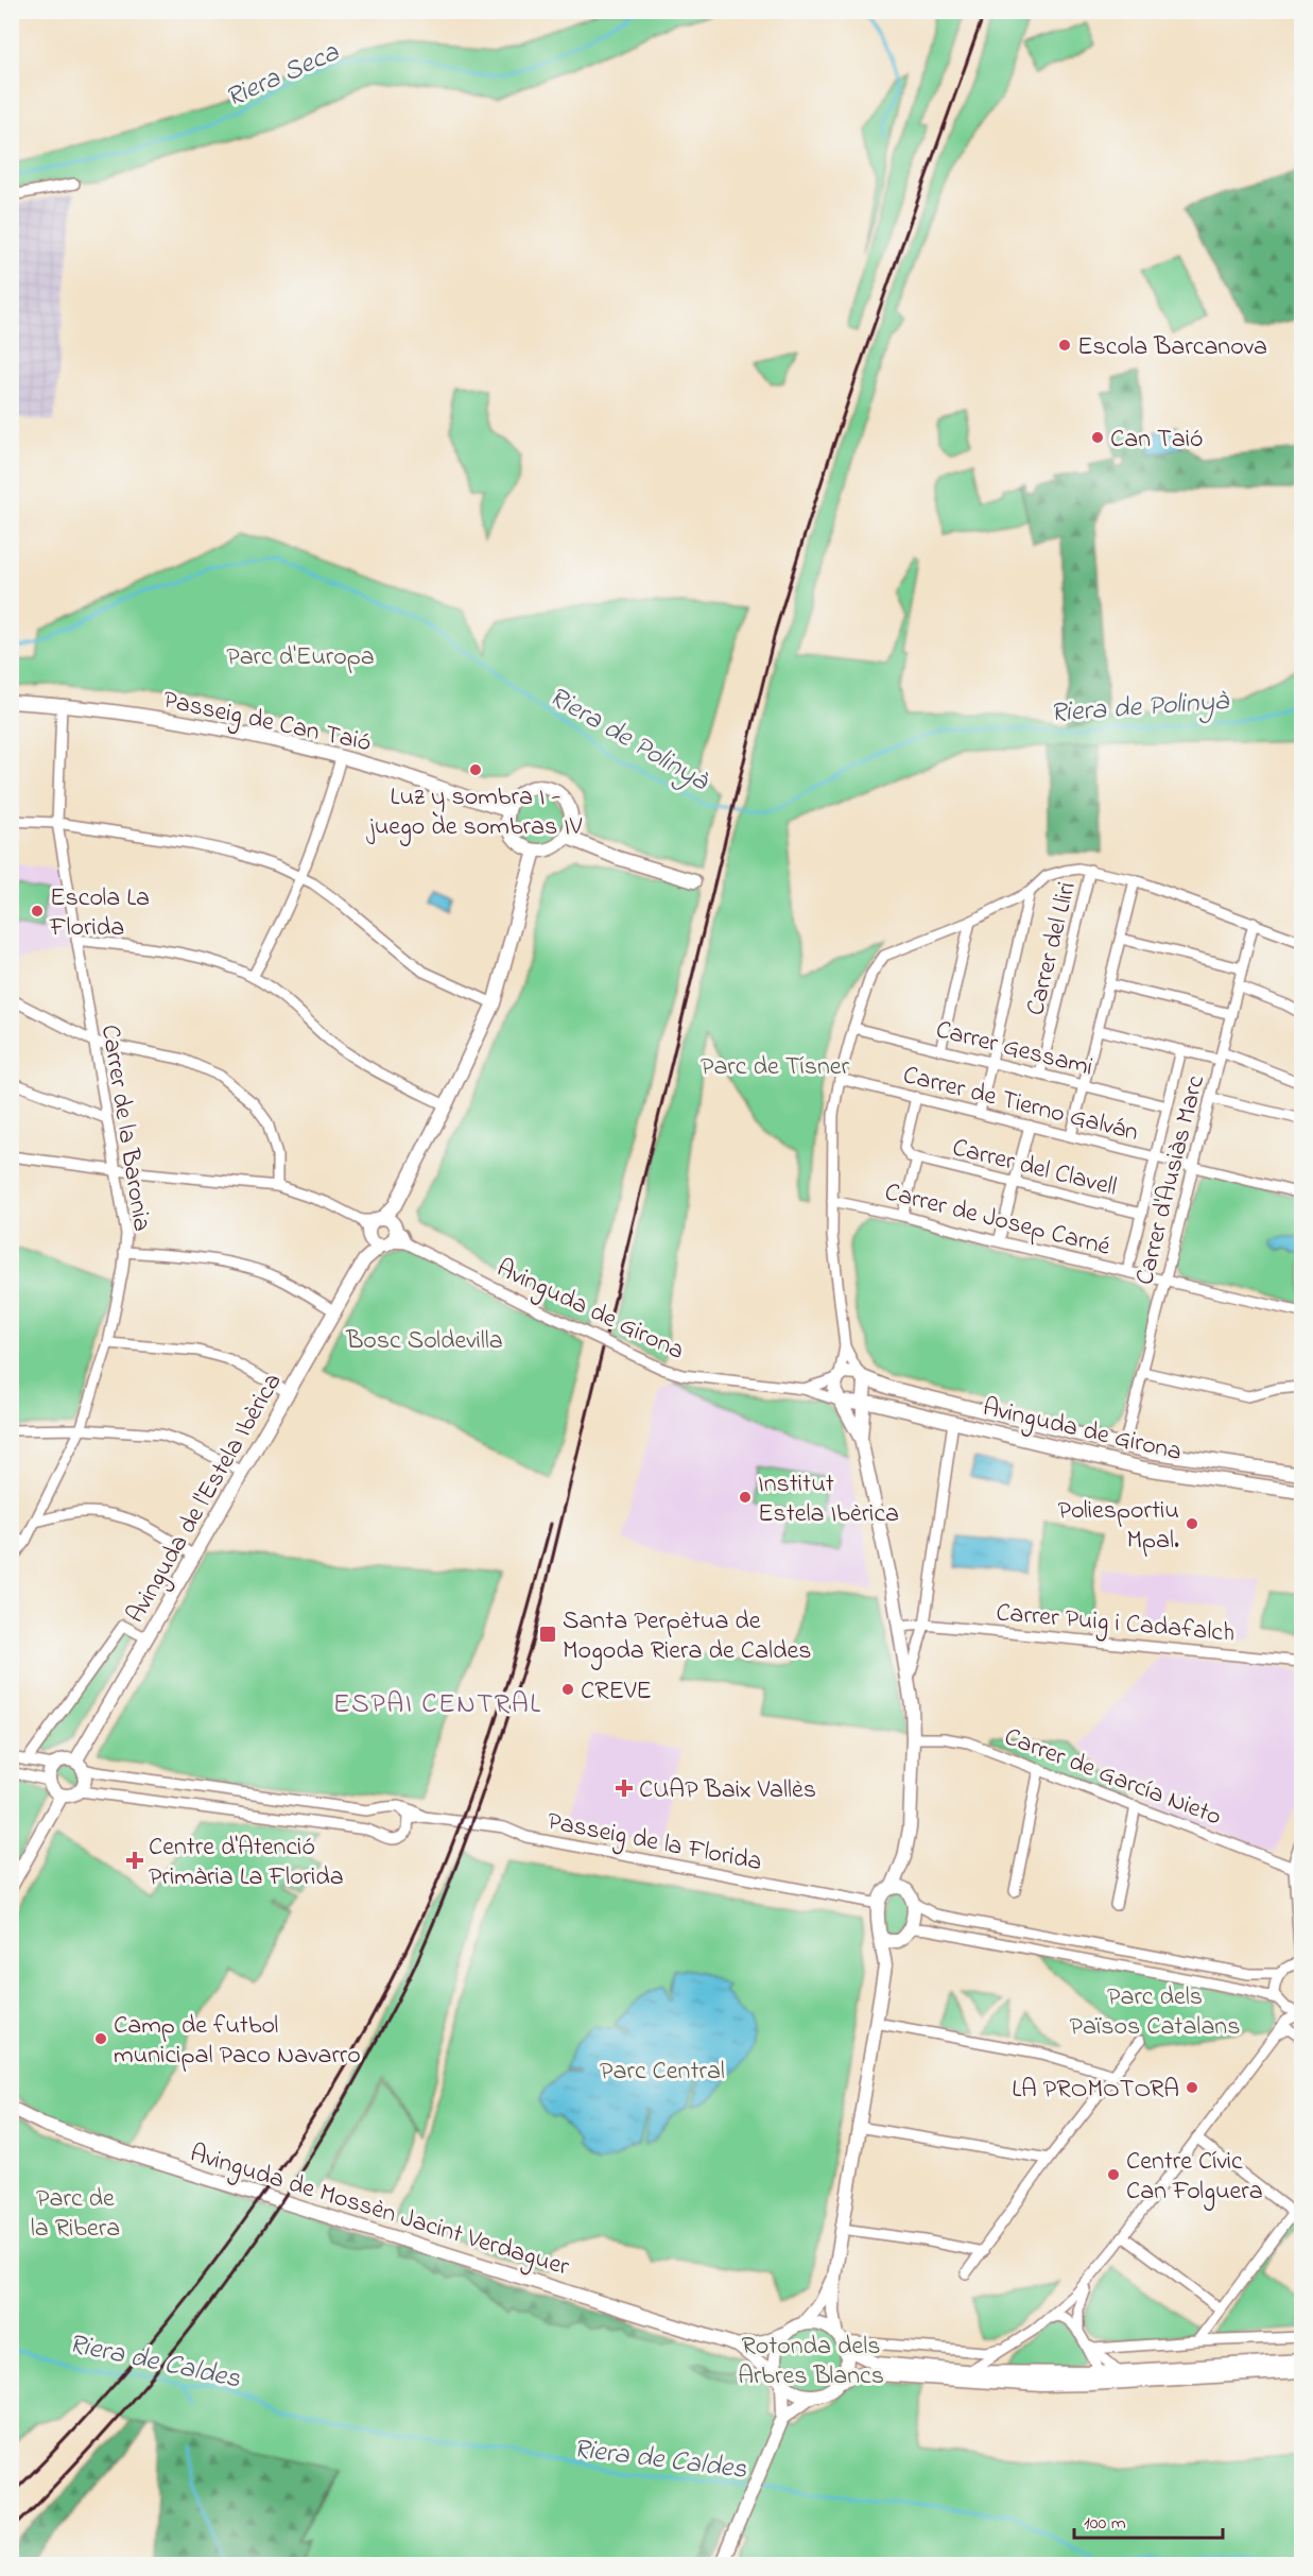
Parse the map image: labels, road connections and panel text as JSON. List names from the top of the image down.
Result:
{
  "streets": {
    "main road": [
      "Passeig de Can Taió",
      "Avinguda de Girona",
      "Avinguda de l'Estela Ibèrica",
      "Avinguda de Mossèn Jacint Verdaguer"
    ],
    "street": [
      "Carrer del Lliri",
      "Carrer Gessami",
      "Carrer de Tierno Galván",
      "Carrer de la Baronia",
      "Carrer del Clavell",
      "Carrer d'Ausiàs Marc",
      "Carrer de Josep Carné",
      "Carrer Puig i Cadafalch",
      "Carrer de García Nieto",
      "Passeig de la Florida"
    ]
  },
  "crossings": [
    ["Passeig de Can Taió", "Carrer de la Baronia"],
    ["Passeig de Can Taió", "Avinguda de l'Estela Ibèrica"],
    ["Carrer del Lliri", "Carrer Gessami"],
    ["Carrer de Tierno Galván", "Carrer d'Ausiàs Marc"],
    ["Carrer d'Ausiàs Marc", "Carrer de Josep Carné"],
    ["Carrer d'Ausiàs Marc", "Avinguda de Girona"],
    ["Avinguda de Girona", "Avinguda de l'Estela Ibèrica"],
    ["Avinguda de l'Estela Ibèrica", "Passeig de la Florida"]
  ],
  "districts": ["ESPAI CENTRAL"],
  "water": ["Riera Seca", "Riera de Polinyà", "Riera de Caldes"],
  "parks": [
    "Parc d'Europa",
    "Parc de Tísner",
    "Bosc Soldevilla",
    "Parc dels Països Catalans",
    "Parc Central",
    "Parc de la Ribera",
    "Rotonda dels Arbres Blancs"
  ],
  "places": {
    "other": [
      "Escola Barcanova",
      "Can Taió",
      "Luz y sombra I - juego de sombras IV",
      "Escola La Florida",
      "Institut Estela Ibèrica",
      "Poliesportiu Mpal.",
      "CREVE",
      "Camp de futbol municipal Paco Navarro",
      "LA PROMOTORA",
      "Centre Cívic Can Folguera"
    ],
    "transit": ["Santa Perpètua de Mogoda Riera de Caldes"],
    "health": ["CUAP Baix Vallès", "Centre d'Atenció Primària La Florida"]
  },
  "scale_bar": "100 m"
}
